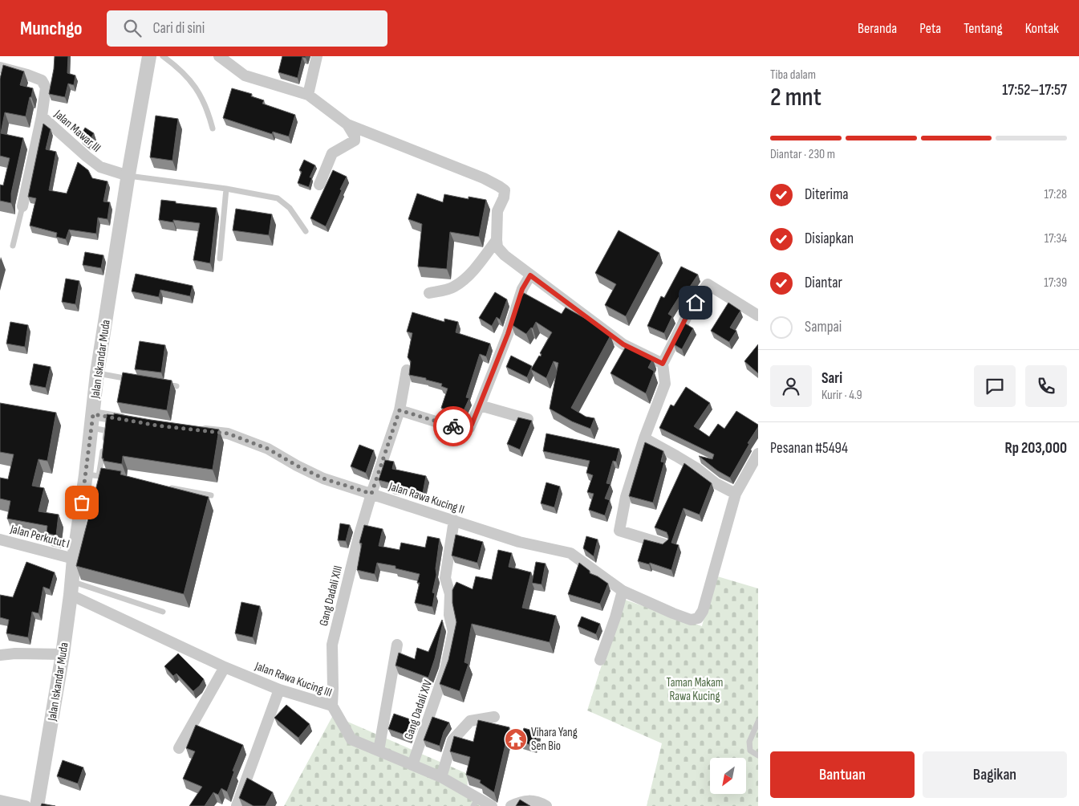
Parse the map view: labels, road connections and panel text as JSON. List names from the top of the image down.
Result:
{
  "streets": {
    "street": [
      "Jalan Mawar III",
      "Jalan Iskandar Muda",
      "Jalan Rawa Kucing II",
      "Jalan Perkutut I",
      "Gang Dadali XIII",
      "Jalan Rawa Kucing III",
      "Gang Dadali XIV"
    ]
  },
  "crossings": [
    ["Jalan Mawar III", "Jalan Iskandar Muda"],
    ["Jalan Iskandar Muda", "Jalan Perkutut I"],
    ["Jalan Iskandar Muda", "Jalan Rawa Kucing III"],
    ["Jalan Rawa Kucing II", "Gang Dadali XIII"],
    ["Jalan Rawa Kucing II", "Gang Dadali XIV"],
    ["Gang Dadali XIII", "Jalan Rawa Kucing III"],
    ["Jalan Rawa Kucing III", "Gang Dadali XIV"]
  ],
  "parks": ["Taman Makam Rawa Kucing"],
  "places": {
    "temple": ["Vihara Yang Sen Bio"]
  },
  "north": "bottom left",
  "page": {
    "header": "Munchgo",
    "search": "Cari di sini",
    "nav": [
      "Beranda",
      "Peta",
      "Tentang",
      "Kontak"
    ],
    "heading": ["2 mnt", "Tiba dalam", "17:52–17:57"],
    "panel": [
      "Sari",
      "Kurir · 4.9",
      "Pesanan #5494",
      "Rp 203,000"
    ],
    "bar": "Diantar · 230 m",
    "list": [
      ["Diterima", "17:28"],
      ["Disiapkan", "17:34"],
      ["Diantar", "17:39"],
      "Sampai"
    ],
    "buttons": ["Bantuan", "Bagikan"]
  }
}
